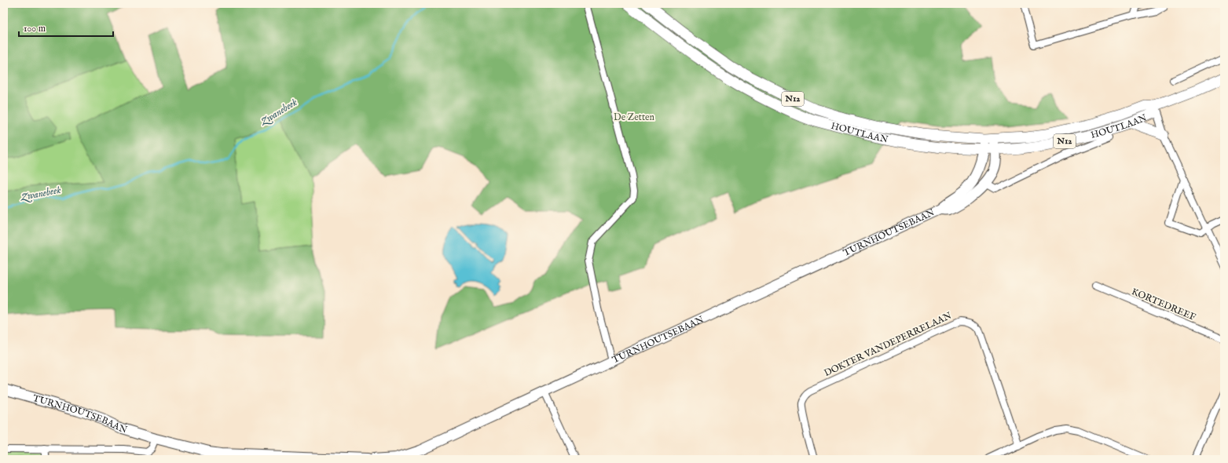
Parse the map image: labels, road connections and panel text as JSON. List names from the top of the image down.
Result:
{
  "streets": {
    "main road": ["N12", "HOUTLAAN", "TURNHOUTSEBAAN"],
    "street": ["KORTEDREEF", "DOKTER VANDEPERRELAAN"]
  },
  "crossings": [
    ["N12", "HOUTLAAN"],
    ["HOUTLAAN", "TURNHOUTSEBAAN"]
  ],
  "water": ["Zwanebeek"],
  "parks": ["De Zetten"],
  "scale_bar": "100 m"
}
